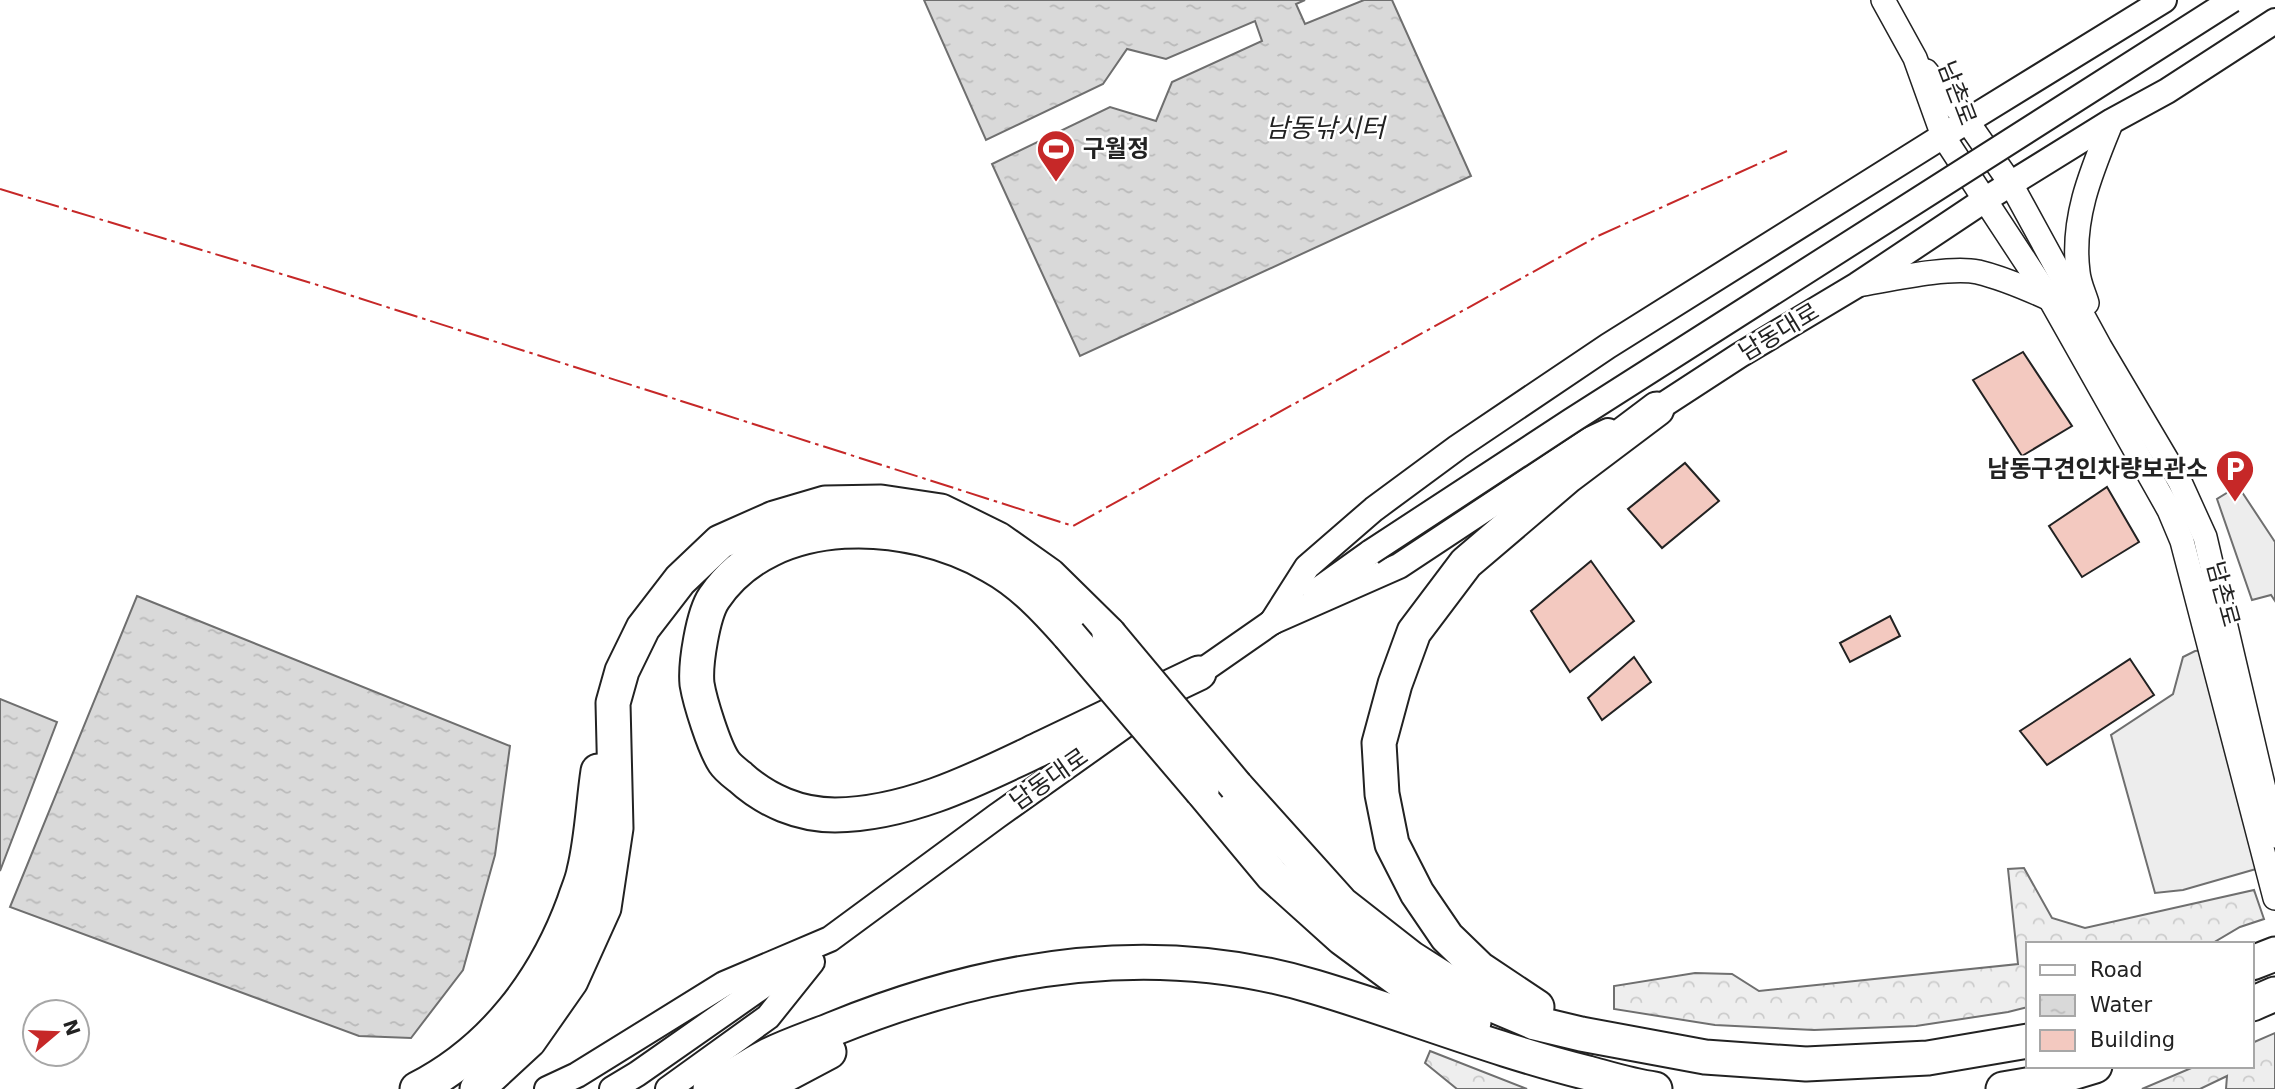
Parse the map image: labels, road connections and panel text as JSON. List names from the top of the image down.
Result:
{
  "streets": {
    "main road": ["남동대로"],
    "street": ["남촌로"]
  },
  "crossings": [
    ["남촌로", "남동대로"]
  ],
  "water": ["남동낚시터"],
  "places": {
    "sports": ["구월정"],
    "parking": ["남동구견인차량보관소"]
  },
  "legend": ["Road", "Water", "Building"],
  "north": "right"
}
